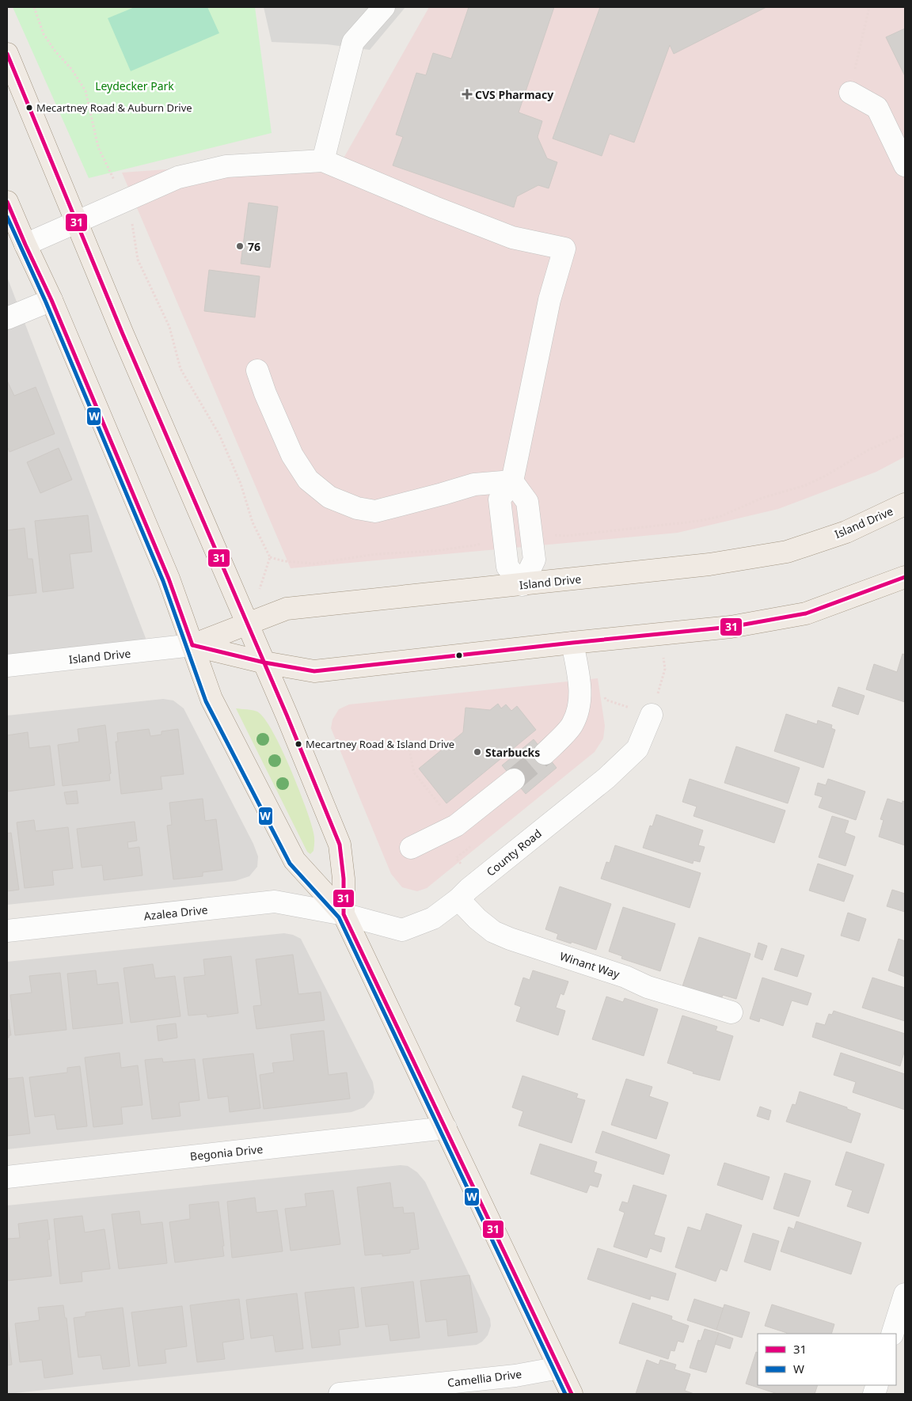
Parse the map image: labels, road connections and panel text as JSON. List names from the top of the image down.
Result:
{
  "streets": {
    "main road": ["Island Drive"],
    "street": [
      "County Road",
      "Azalea Drive",
      "Winant Way",
      "Begonia Drive",
      "Camellia Drive"
    ]
  },
  "crossings": [
    ["County Road", "Azalea Drive"],
    ["County Road", "Winant Way"]
  ],
  "parks": ["Leydecker Park"],
  "places": {
    "health": ["CVS Pharmacy"],
    "other": [
      "Mecartney Road & Auburn Drive",
      "76",
      "Mecartney Road & Island Drive",
      "Starbucks"
    ]
  },
  "lines": ["transit line 31", "transit line W"],
  "legend": ["31", "W"]
}
